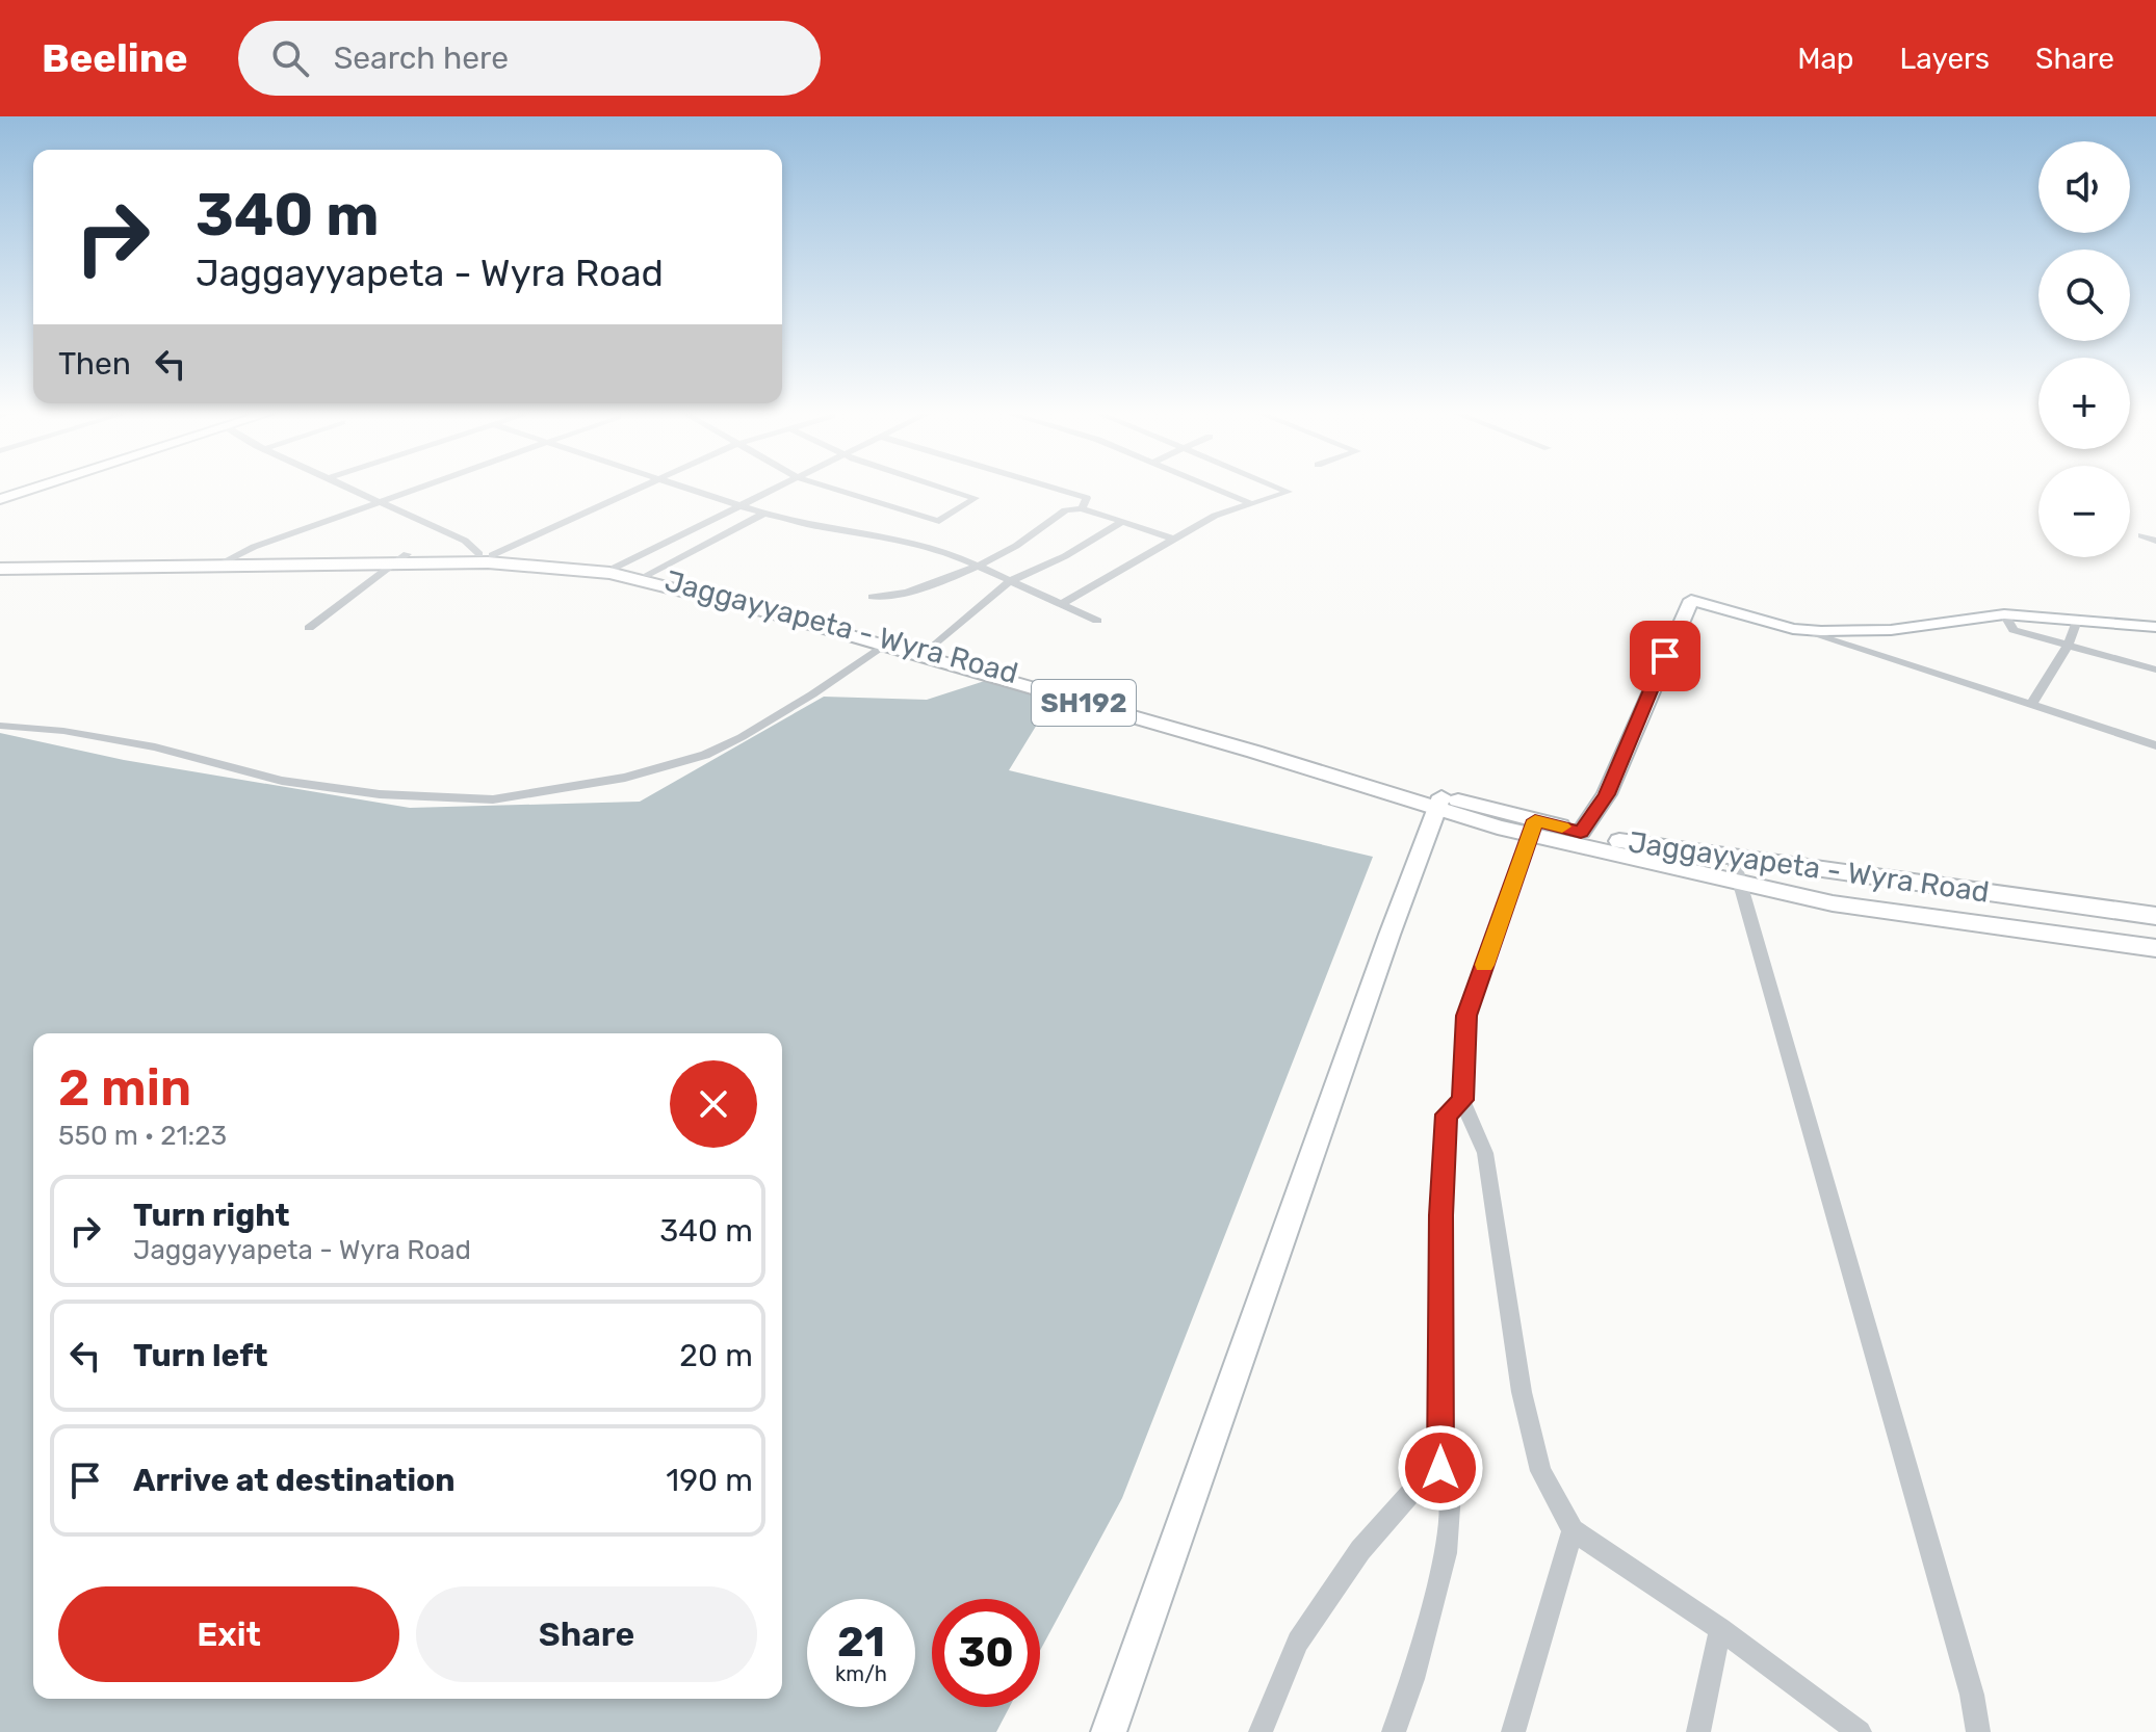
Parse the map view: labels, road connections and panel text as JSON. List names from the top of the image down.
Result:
{
  "streets": {
    "main road": ["Jaggayyapeta - Wyra Road", "SH192"]
  },
  "crossings": [
    ["Jaggayyapeta - Wyra Road", "SH192"]
  ],
  "page": {
    "header": "Beeline",
    "search": "Search here",
    "nav": ["Map", "Layers", "Share"],
    "map_buttons": ["+", "−"],
    "turn": ["340 m", "Jaggayyapeta - Wyra Road"],
    "then": "Then",
    "heading": ["2 min", "550 m · 21:23"],
    "list": [
      {
        "name": "Turn right",
        "note": "Jaggayyapeta - Wyra Road",
        "value": "340 m"
      },
      {
        "name": "Turn left",
        "value": "20 m"
      },
      {
        "name": "Arrive at destination",
        "value": "190 m"
      }
    ],
    "buttons": ["Exit", "Share"],
    "speed": "21 km/h",
    "limit": "30"
  }
}
